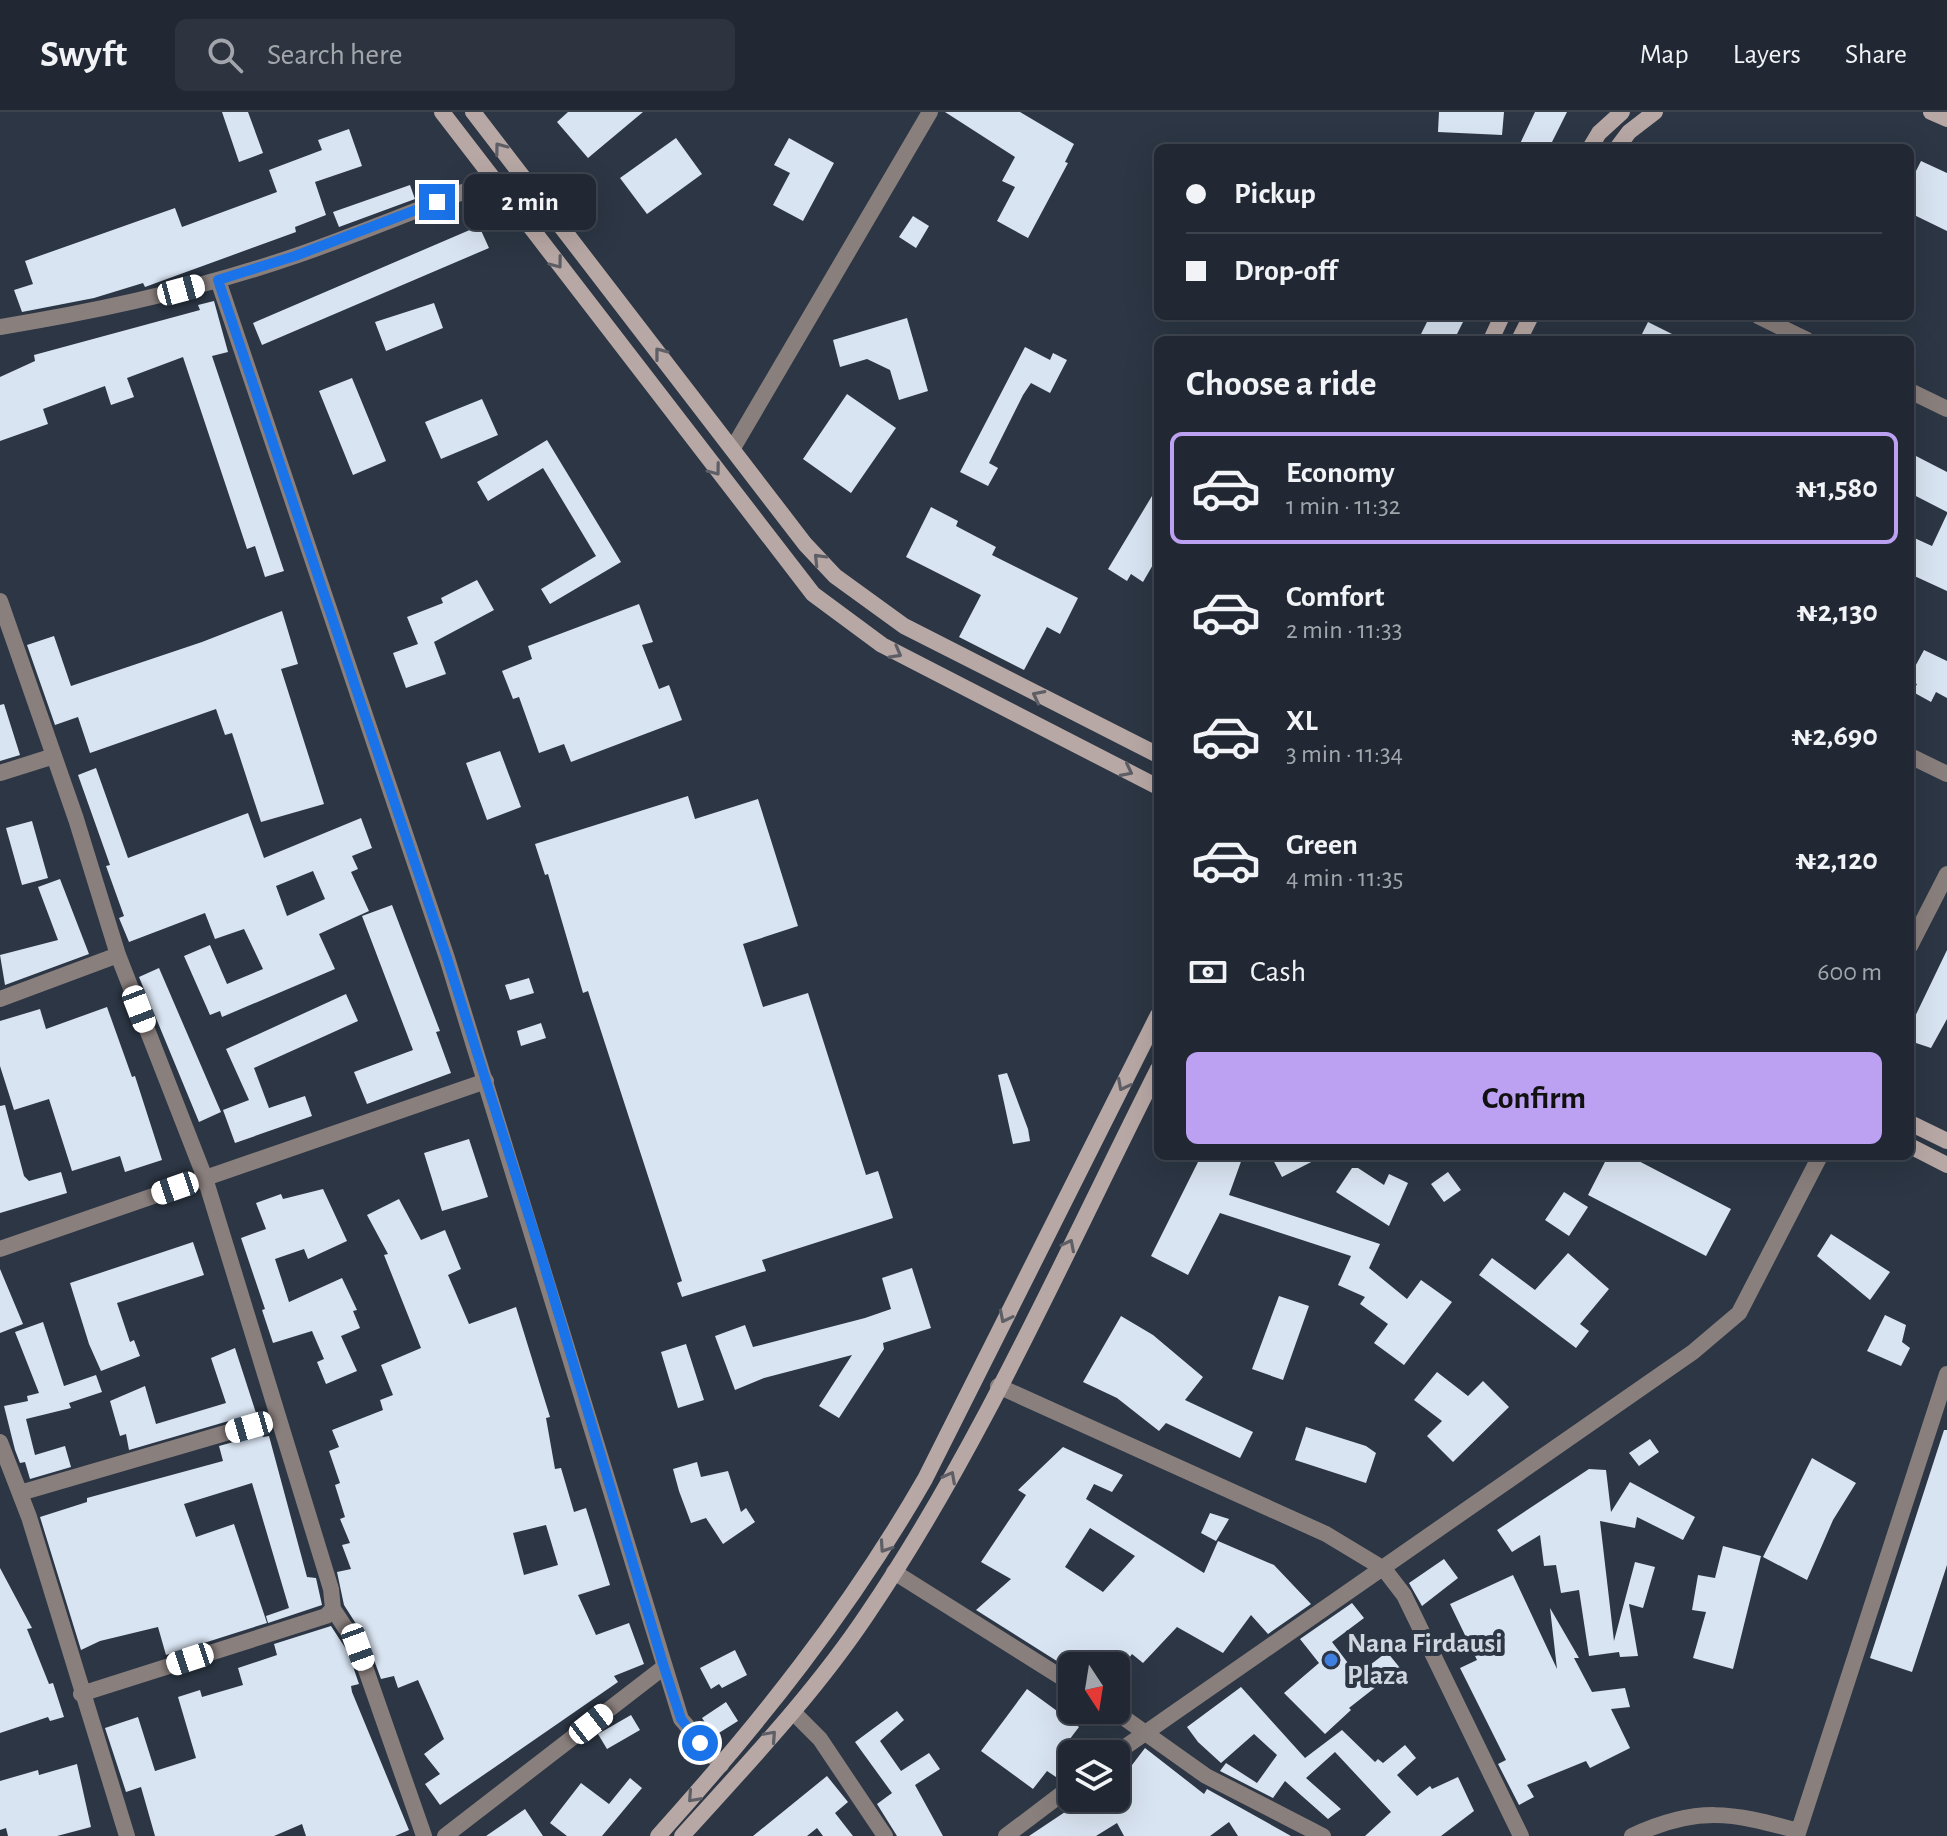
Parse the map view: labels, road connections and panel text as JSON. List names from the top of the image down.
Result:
{
  "places": ["Nana Firdausi Plaza"],
  "north": "bottom",
  "page": {
    "header": "Swyft",
    "search": "Search here",
    "nav": ["Map", "Layers", "Share"],
    "banner": ["Pickup", "Drop-off"],
    "bubble": "2 min",
    "heading": "Choose a ride",
    "list": [
      {
        "name": "Economy",
        "note": "1 min · 11:32",
        "value": "₦1,580"
      },
      {
        "name": "Comfort",
        "note": "2 min · 11:33",
        "value": "₦2,130"
      },
      {
        "name": "XL",
        "note": "3 min · 11:34",
        "value": "₦2,690"
      },
      {
        "name": "Green",
        "note": "4 min · 11:35",
        "value": "₦2,120"
      }
    ],
    "pay": ["Cash", "600 m"],
    "buttons": "Confirm"
  }
}
